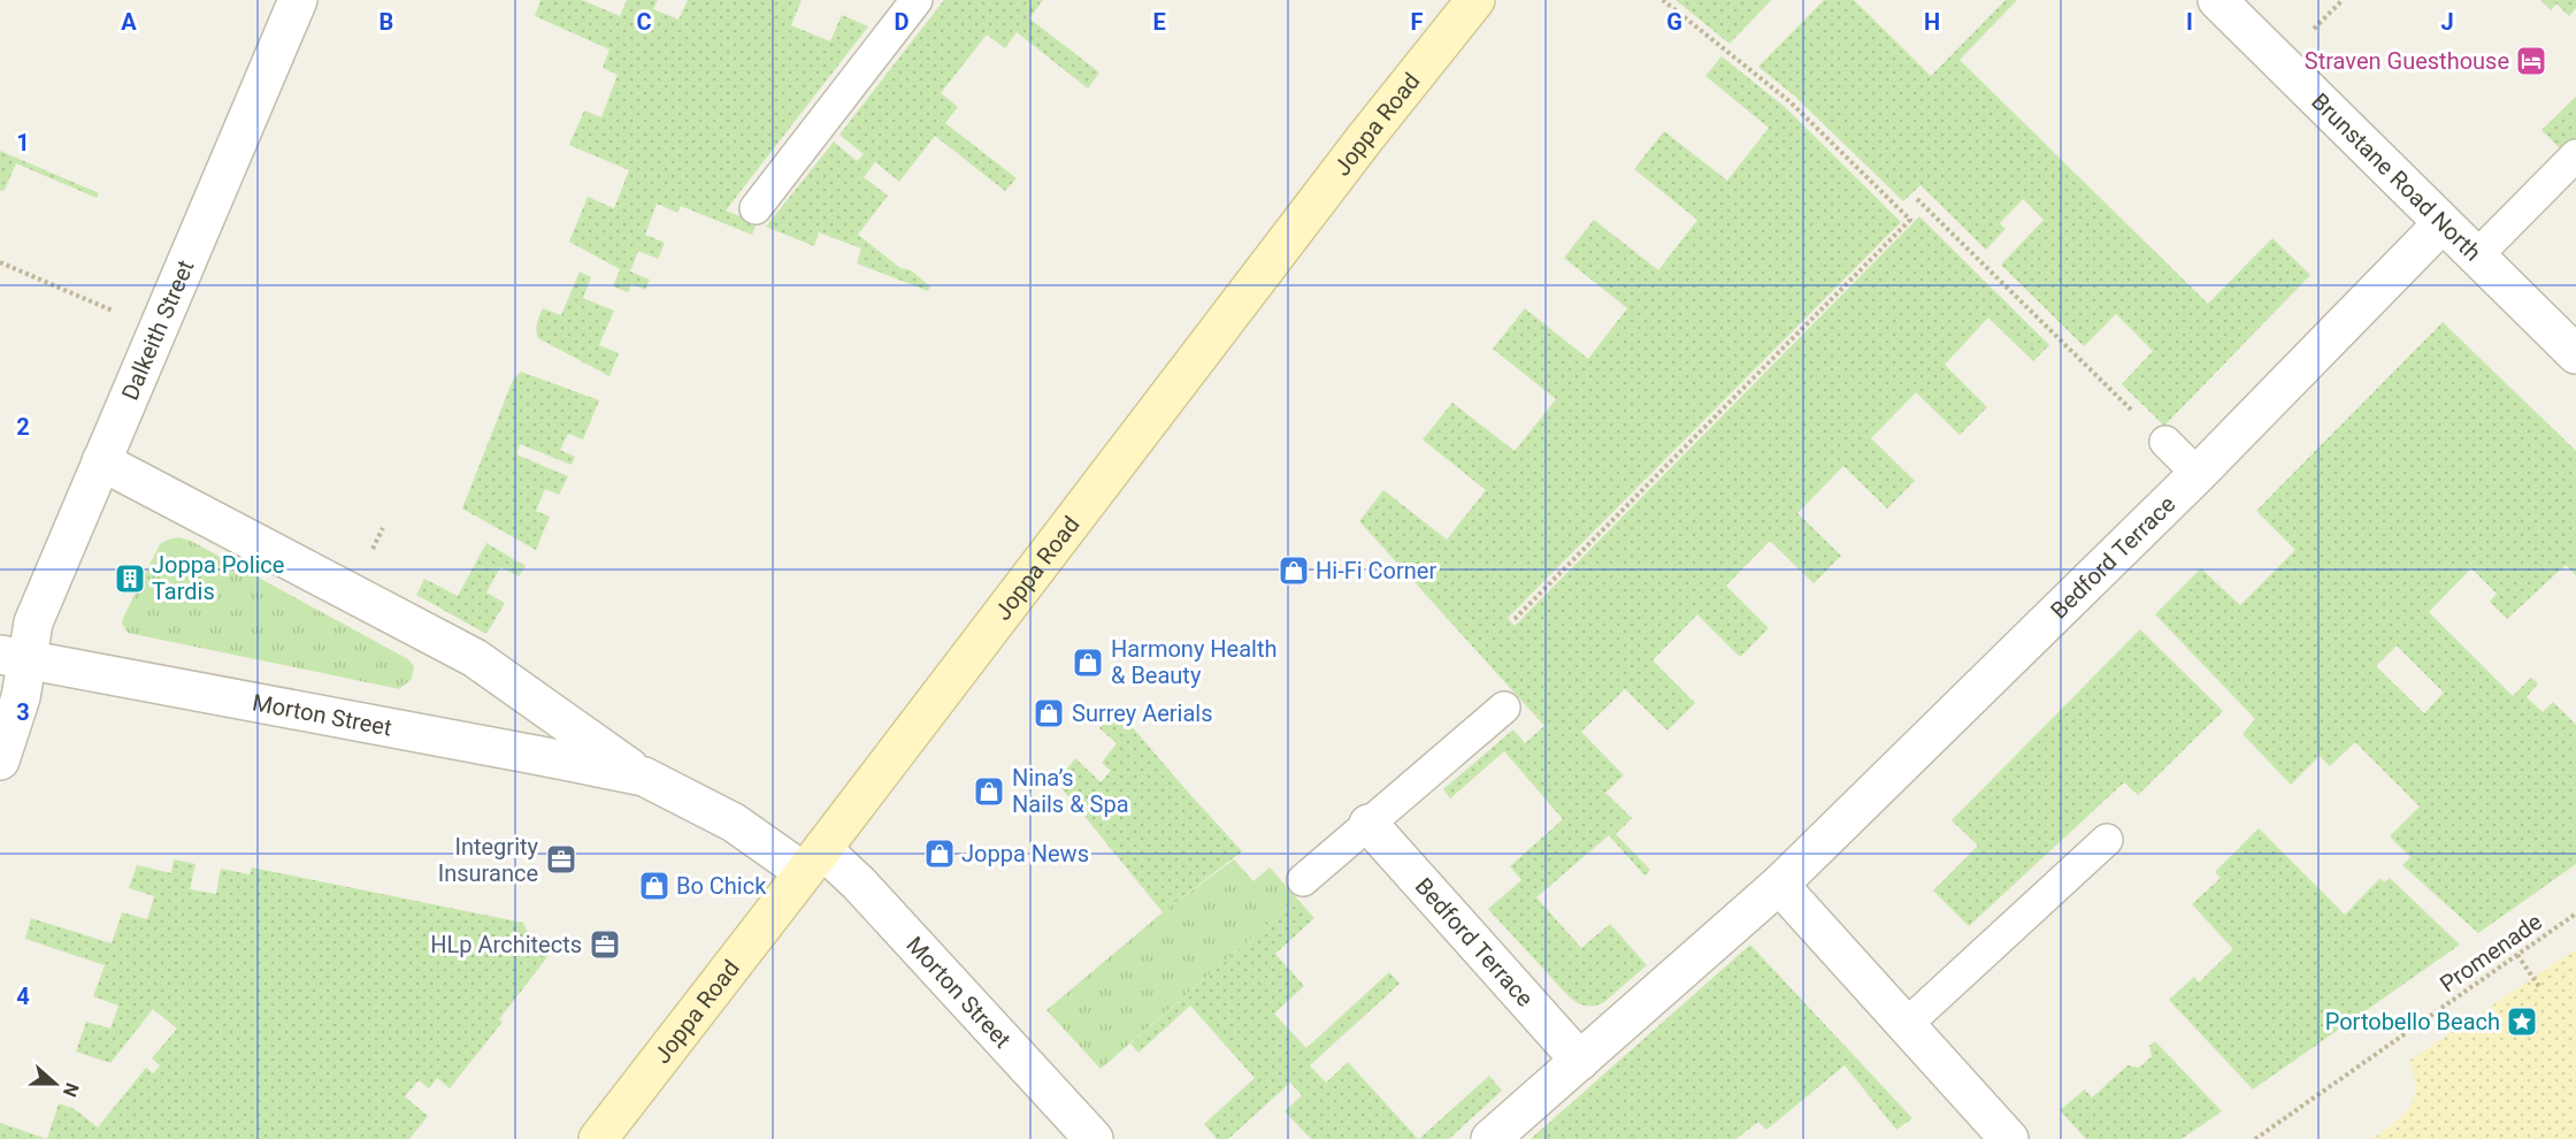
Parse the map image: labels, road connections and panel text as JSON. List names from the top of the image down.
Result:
{
  "streets": {
    "main road": ["Joppa Road"],
    "street": [
      "Brunstane Road North",
      "Dalkeith Street",
      "Bedford Terrace",
      "Morton Street"
    ],
    "path": ["Promenade"]
  },
  "crossings": [
    ["Joppa Road", "Morton Street"],
    ["Brunstane Road North", "Bedford Terrace"],
    ["Dalkeith Street", "Morton Street"]
  ],
  "places": {
    "hotel": ["Straven Guesthouse"],
    "shop": [
      "Hi-Fi Corner",
      "Harmony Health & Beauty",
      "Surrey Aerials",
      "Nina’s Nails & Spa",
      "Joppa News",
      "Bo Chick"
    ],
    "building": ["Joppa Police Tardis"],
    "office": ["Integrity Insurance", "HLp Architects"],
    "place": ["Portobello Beach"]
  },
  "north": "right",
  "grid": {
    "columns": [
      "A",
      "B",
      "C",
      "D",
      "E",
      "F",
      "G",
      "H",
      "I",
      "J"
    ],
    "rows": [
      "1",
      "2",
      "3",
      "4"
    ]
  }
}
